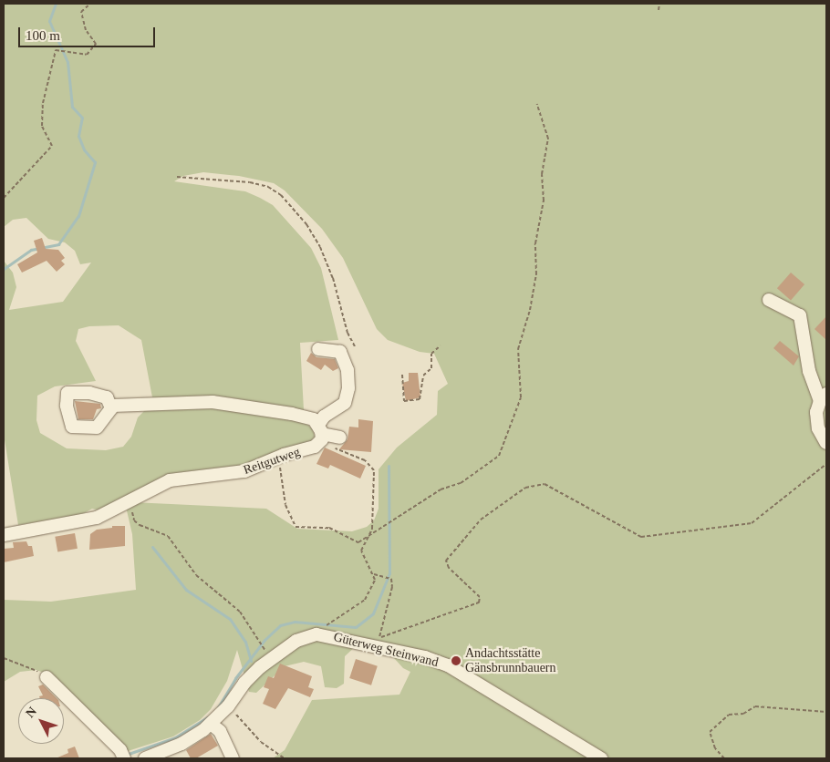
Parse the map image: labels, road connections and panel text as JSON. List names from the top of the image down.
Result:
{
  "streets": {
    "street": ["Reitgutweg", "Güterweg Steinwand"]
  },
  "places": ["Andachtsstätte Gänsbrunnbauern"],
  "scale_bar": "100 m",
  "north": "top left"
}
